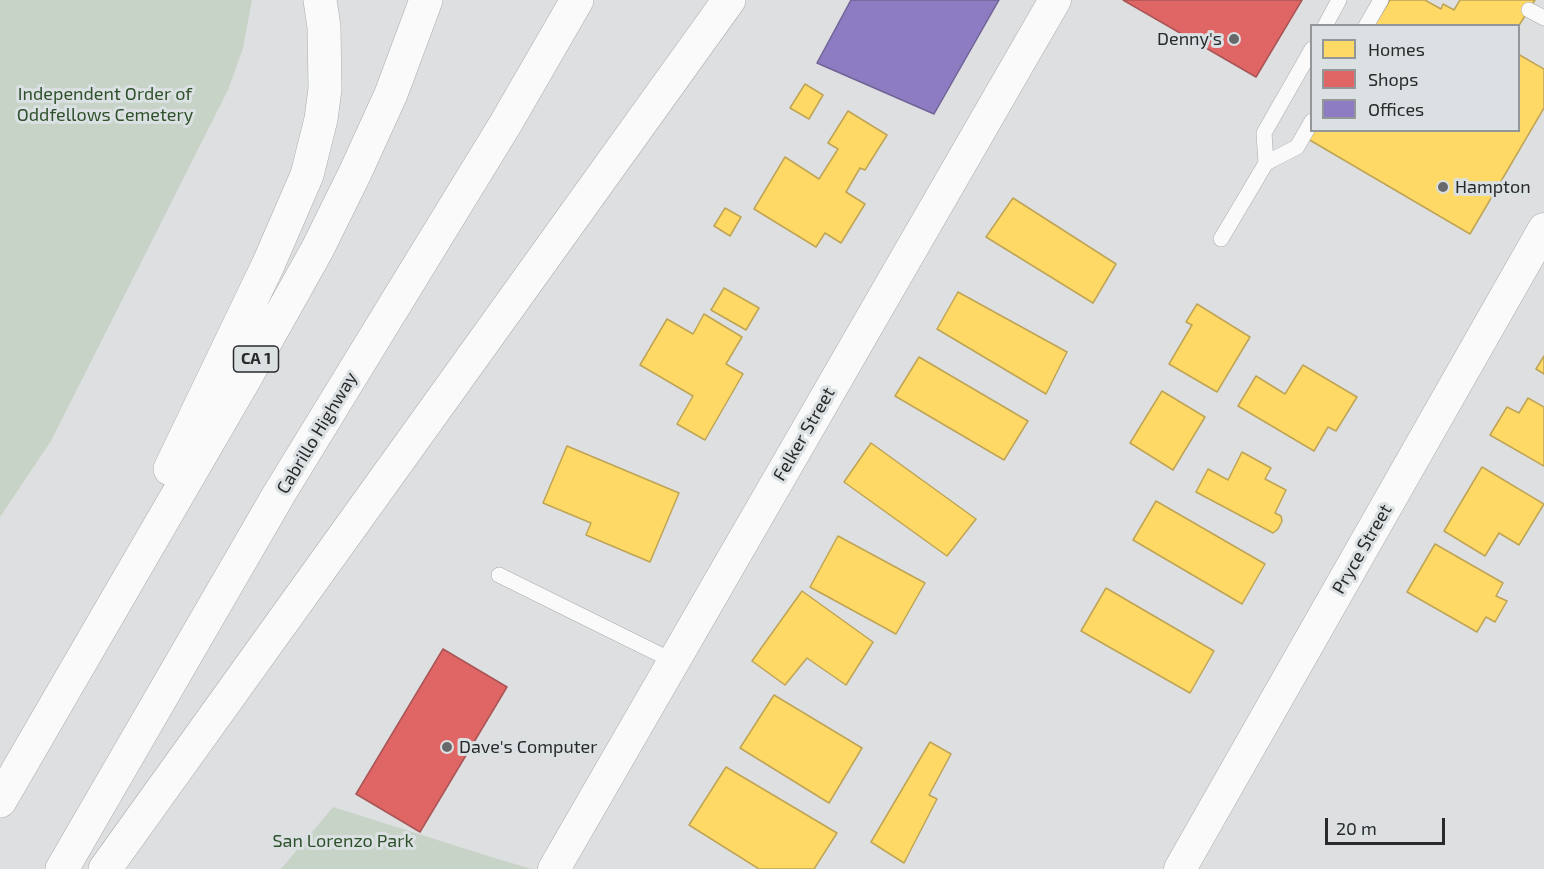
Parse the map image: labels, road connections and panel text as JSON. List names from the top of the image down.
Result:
{
  "streets": {
    "highway": ["CA 1", "Cabrillo Highway"],
    "street": ["Felker Street", "Pryce Street"]
  },
  "parks": ["Independent Order of Oddfellows Cemetery", "San Lorenzo Park"],
  "places": ["Denny's", "Hampton", "Dave's Computer"],
  "legend": ["Homes", "Shops", "Offices"],
  "scale_bar": "20 m"
}
